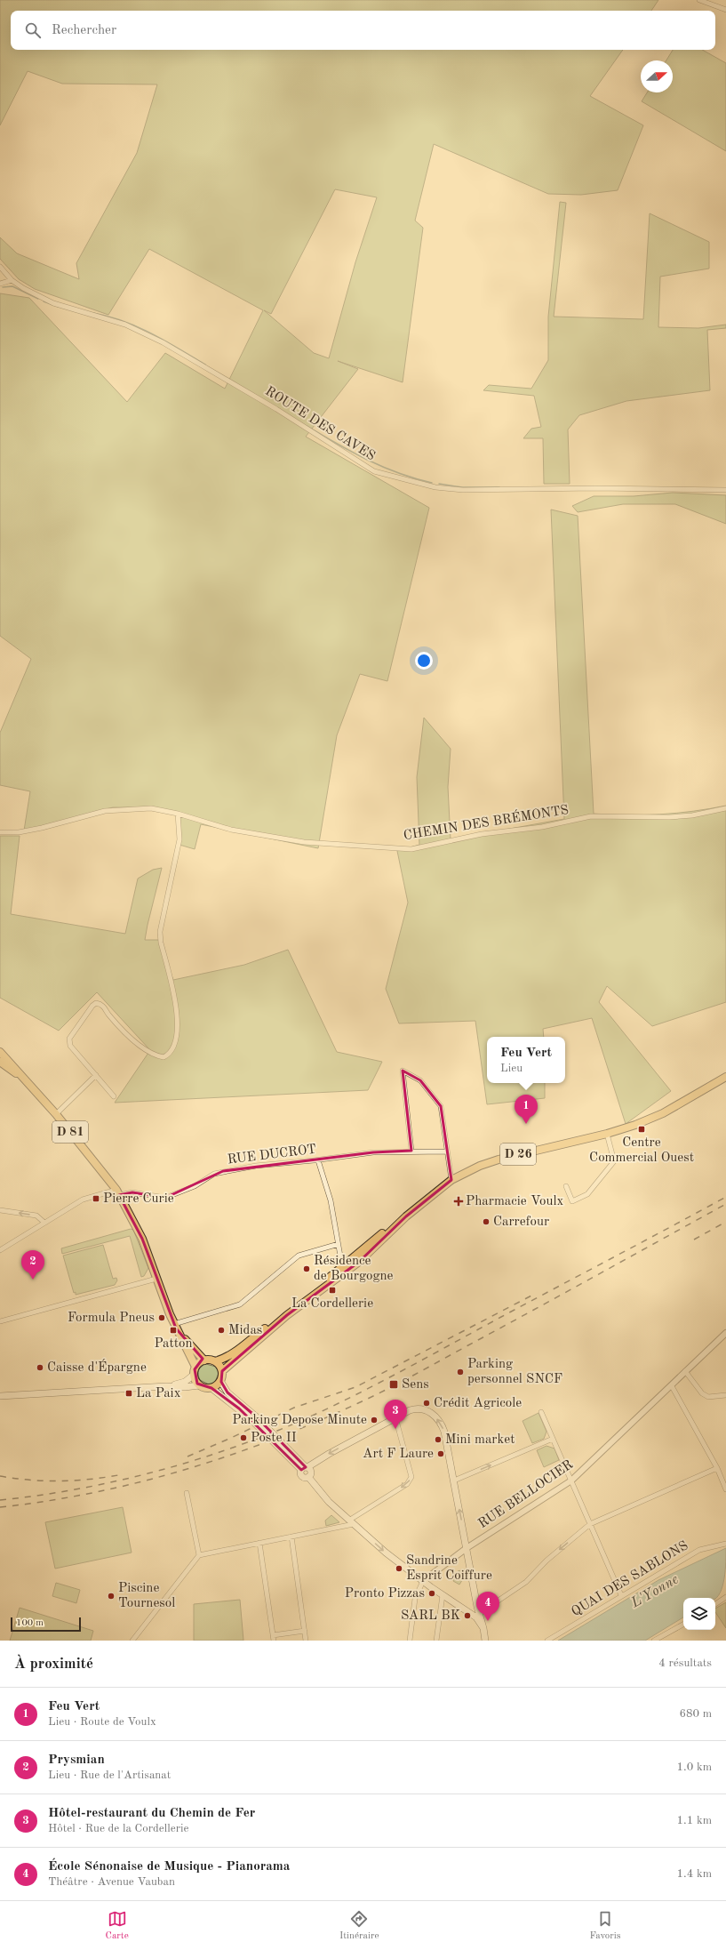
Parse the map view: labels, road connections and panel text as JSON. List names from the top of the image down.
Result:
{
  "streets": {
    "main road": ["D 81", "D 26"],
    "street": [
      "ROUTE DES CAVES",
      "CHEMIN DES BRÉMONTS",
      "RUE DUCROT",
      "RUE BELLOCIER",
      "QUAI DES SABLONS"
    ]
  },
  "crossings": [
    ["D 81", "D 26"],
    ["D 81", "RUE DUCROT"]
  ],
  "water": ["L'Yonne"],
  "places": {
    "transit": [
      "Centre Commercial Ouest",
      "Pierre Curie",
      "La Cordellerie",
      "Patton",
      "Sens",
      "La Paix"
    ],
    "health": ["Pharmacie Voulx"],
    "other": [
      "Carrefour",
      "Résidence de Bourgogne",
      "Formula Pneus",
      "Midas",
      "Caisse d'Épargne",
      "Parking personnel SNCF",
      "Crédit Agricole",
      "Parking Depose Minute",
      "Poste II",
      "Mini market",
      "Art F Laure",
      "Sandrine Esprit Coiffure",
      "Pronto Pizzas",
      "Piscine Tournesol",
      "SARL BK"
    ]
  },
  "scale_bar": "100 m",
  "north": "right",
  "page": {
    "search": "Rechercher",
    "popup": ["Feu Vert", "Lieu"],
    "pins": [
      "1",
      "2",
      "3",
      "4"
    ],
    "scale": "100 m",
    "heading": ["À proximité", "4 résultats"],
    "list": [
      {
        "mark": "1",
        "name": "Feu Vert",
        "note": "Lieu · Route de Voulx",
        "value": "680 m"
      },
      {
        "mark": "2",
        "name": "Prysmian",
        "note": "Lieu · Rue de l'Artisanat",
        "value": "1.0 km"
      },
      {
        "mark": "3",
        "name": "Hôtel-restaurant du Chemin de Fer",
        "note": "Hôtel · Rue de la Cordellerie",
        "value": "1.1 km"
      },
      {
        "mark": "4",
        "name": "École Sénonaise de Musique - Pianorama",
        "note": "Théâtre · Avenue Vauban",
        "value": "1.4 km"
      }
    ],
    "nav": ["Carte", "Itinéraire", "Favoris"]
  }
}
